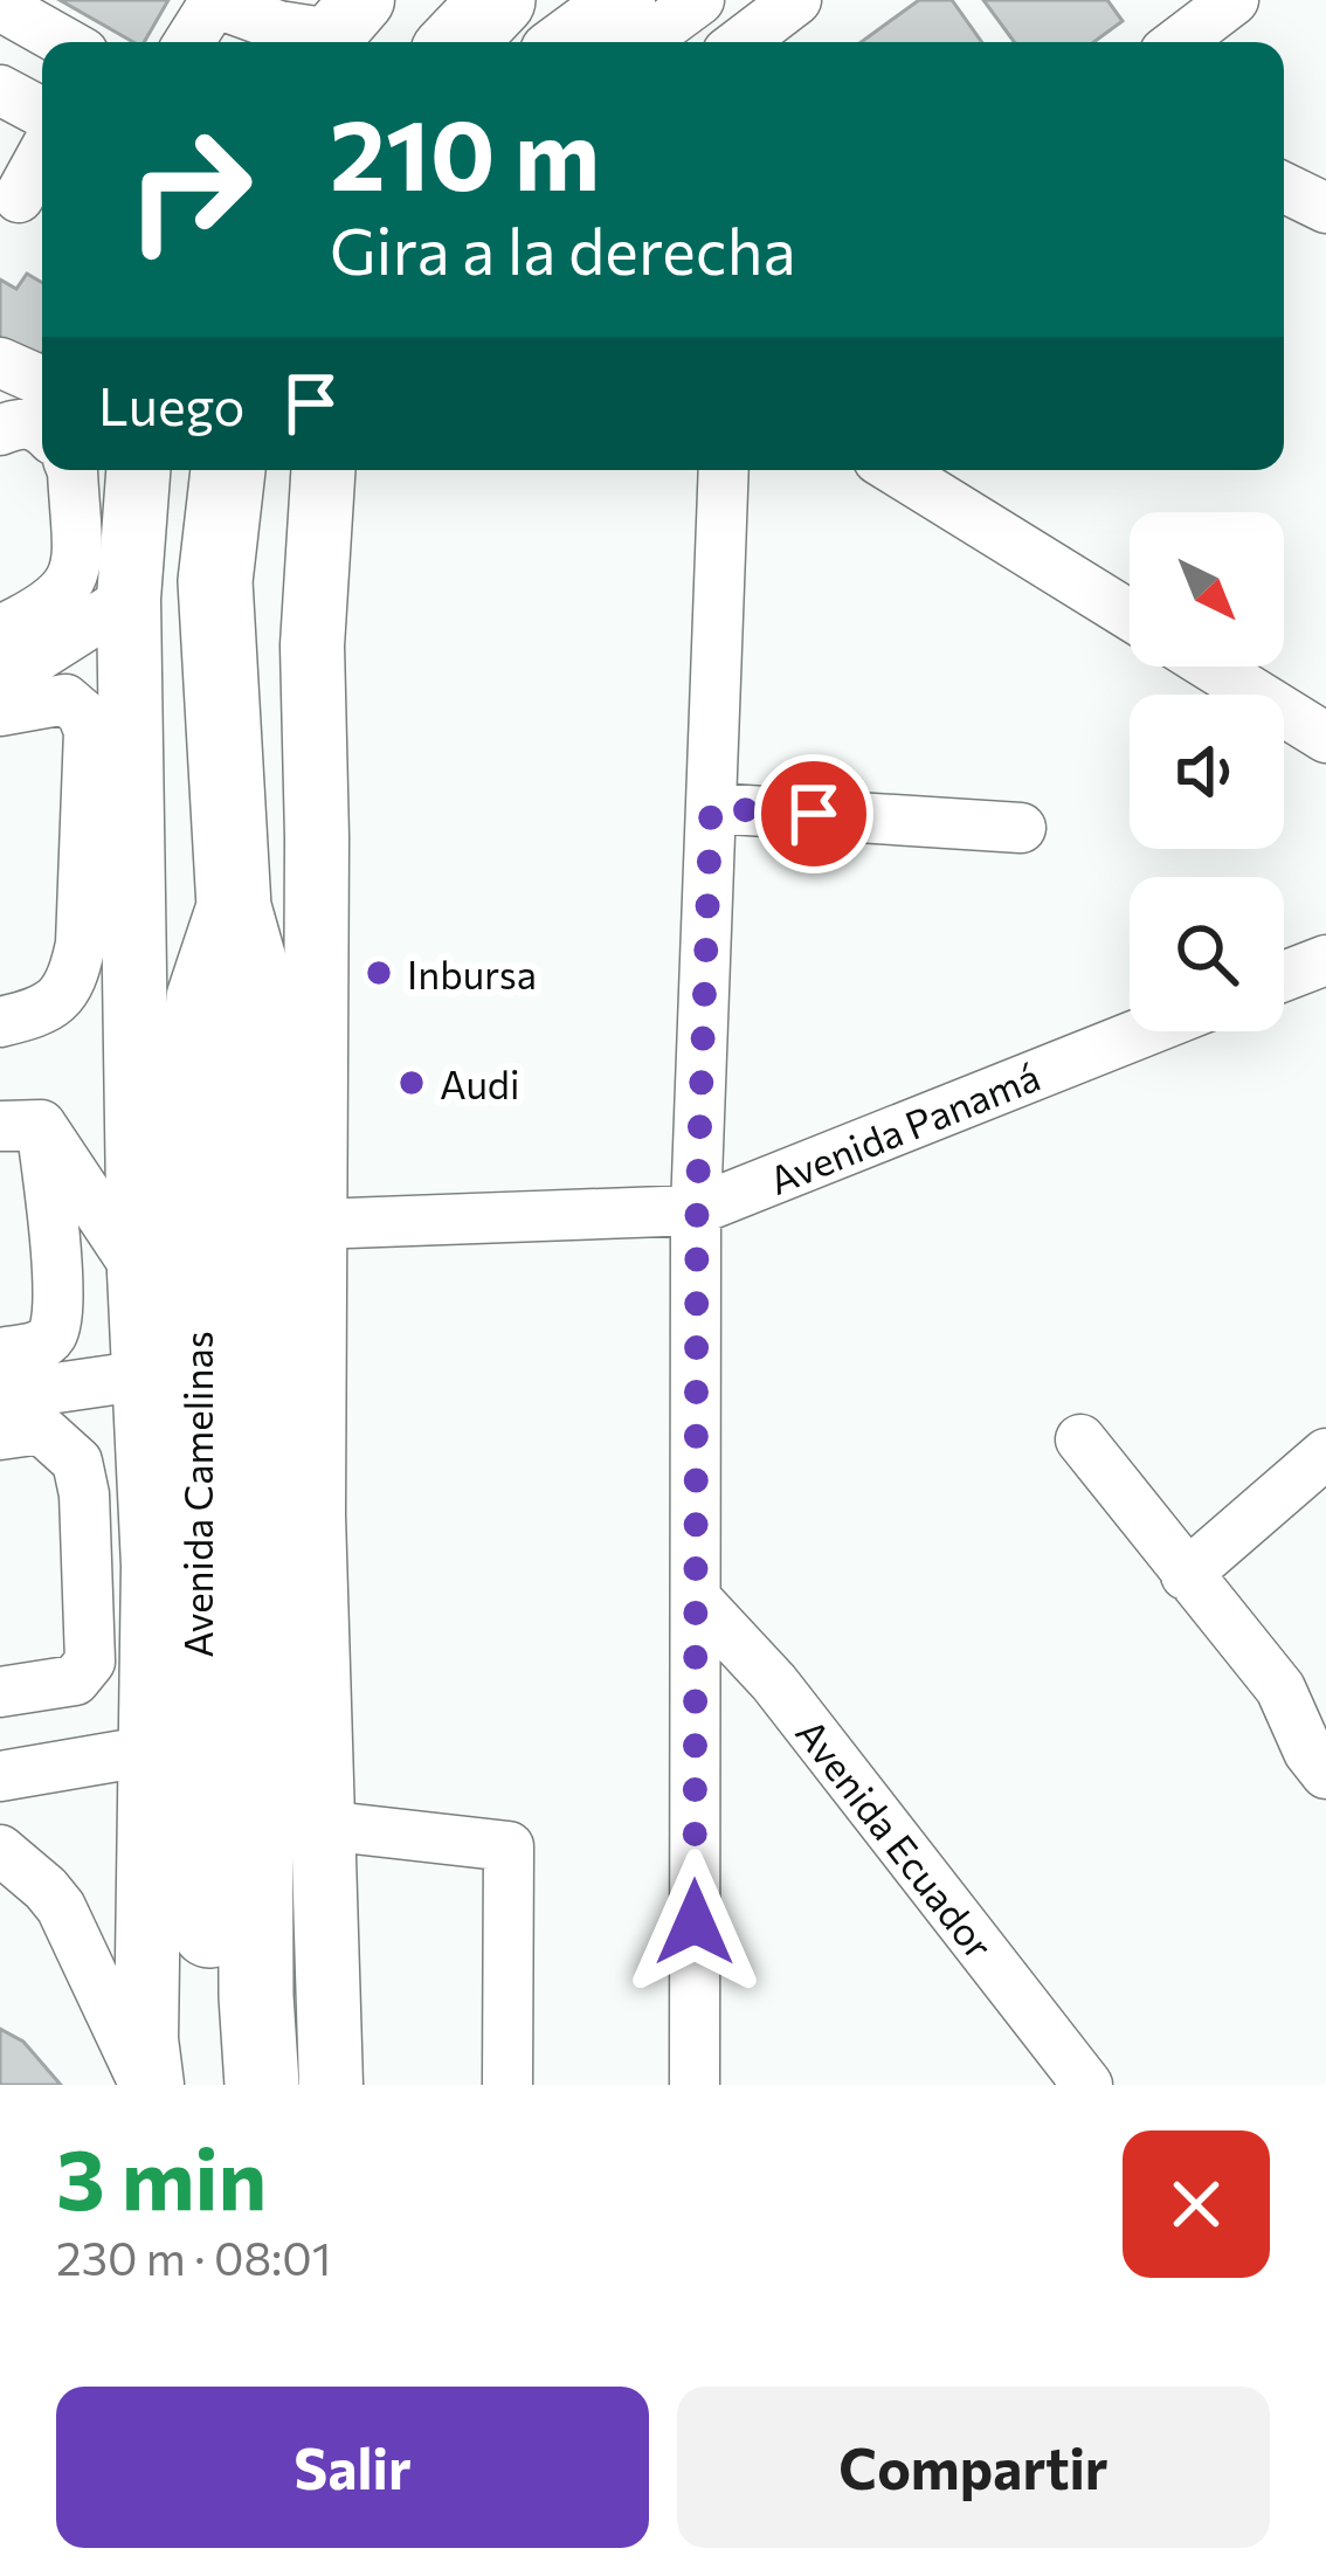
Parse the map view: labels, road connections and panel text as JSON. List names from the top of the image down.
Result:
{
  "streets": {
    "highway": ["Avenida Camelinas"],
    "street": ["Avenida Panamá", "Avenida Ecuador"]
  },
  "crossings": [
    ["Avenida Panamá", "Avenida Camelinas"]
  ],
  "places": ["Inbursa", "Audi"],
  "north": "bottom right",
  "page": {
    "turn": ["210 m", "Gira a la derecha"],
    "then": "Luego",
    "heading": ["3 min", "230 m · 08:01"],
    "buttons": ["Salir", "Compartir"]
  }
}
